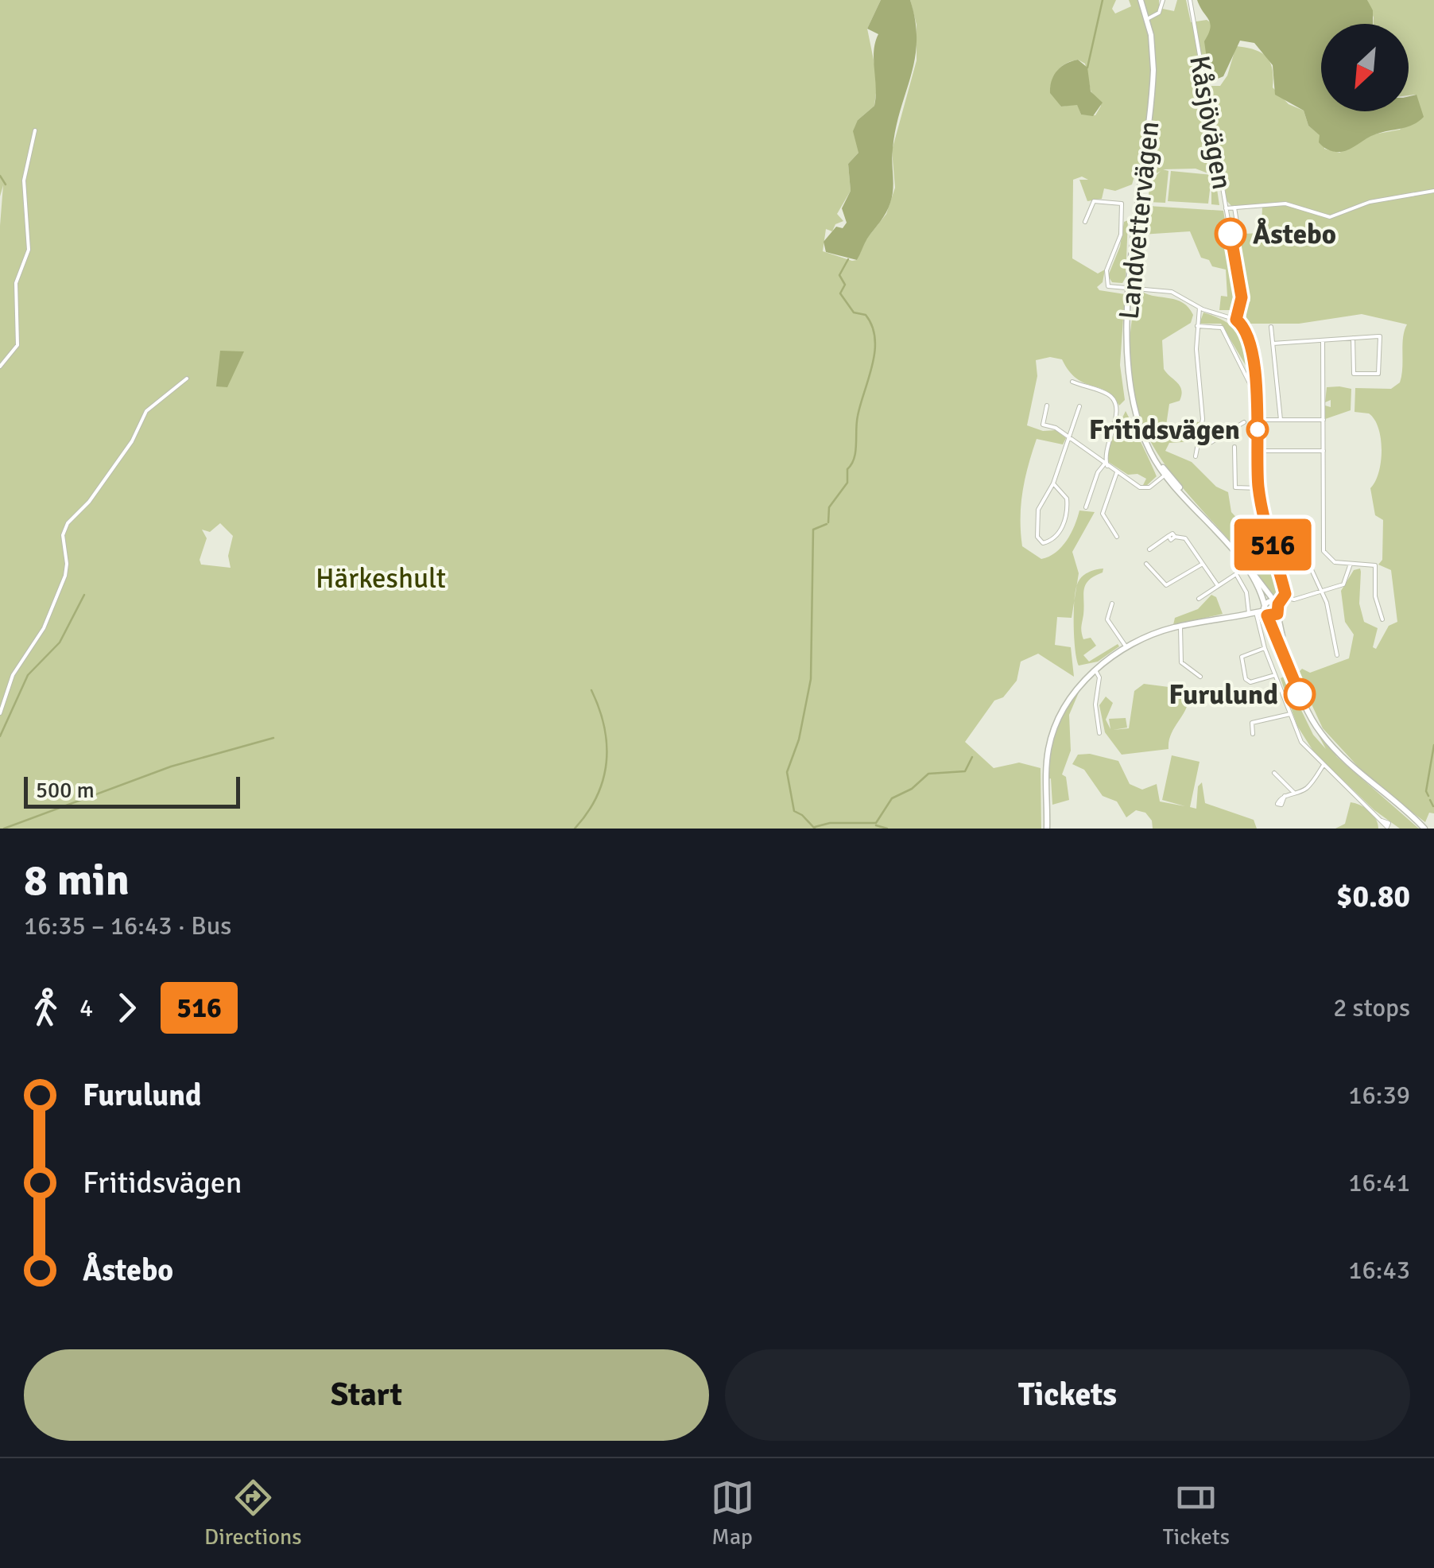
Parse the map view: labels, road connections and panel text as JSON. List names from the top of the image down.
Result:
{
  "streets": {
    "street": ["Kåsjövägen", "Landvettervägen"]
  },
  "parks": ["Härkeshult"],
  "places": ["Åstebo", "Fritidsvägen", "Furulund"],
  "lines": ["bus line 516"],
  "scale_bar": "500 m",
  "north": "bottom left",
  "page": {
    "on_map": "516",
    "scale": "500 m",
    "heading": ["8 min", "16:35 – 16:43 · Bus", "$0.80"],
    "legs": ["4", "516", "2 stops"],
    "list": [
      {
        "name": "Furulund",
        "value": "16:39"
      },
      {
        "name": "Fritidsvägen",
        "value": "16:41"
      },
      {
        "name": "Åstebo",
        "value": "16:43"
      }
    ],
    "buttons": ["Start", "Tickets"],
    "tabs": ["Directions", "Map", "Tickets"]
  }
}
